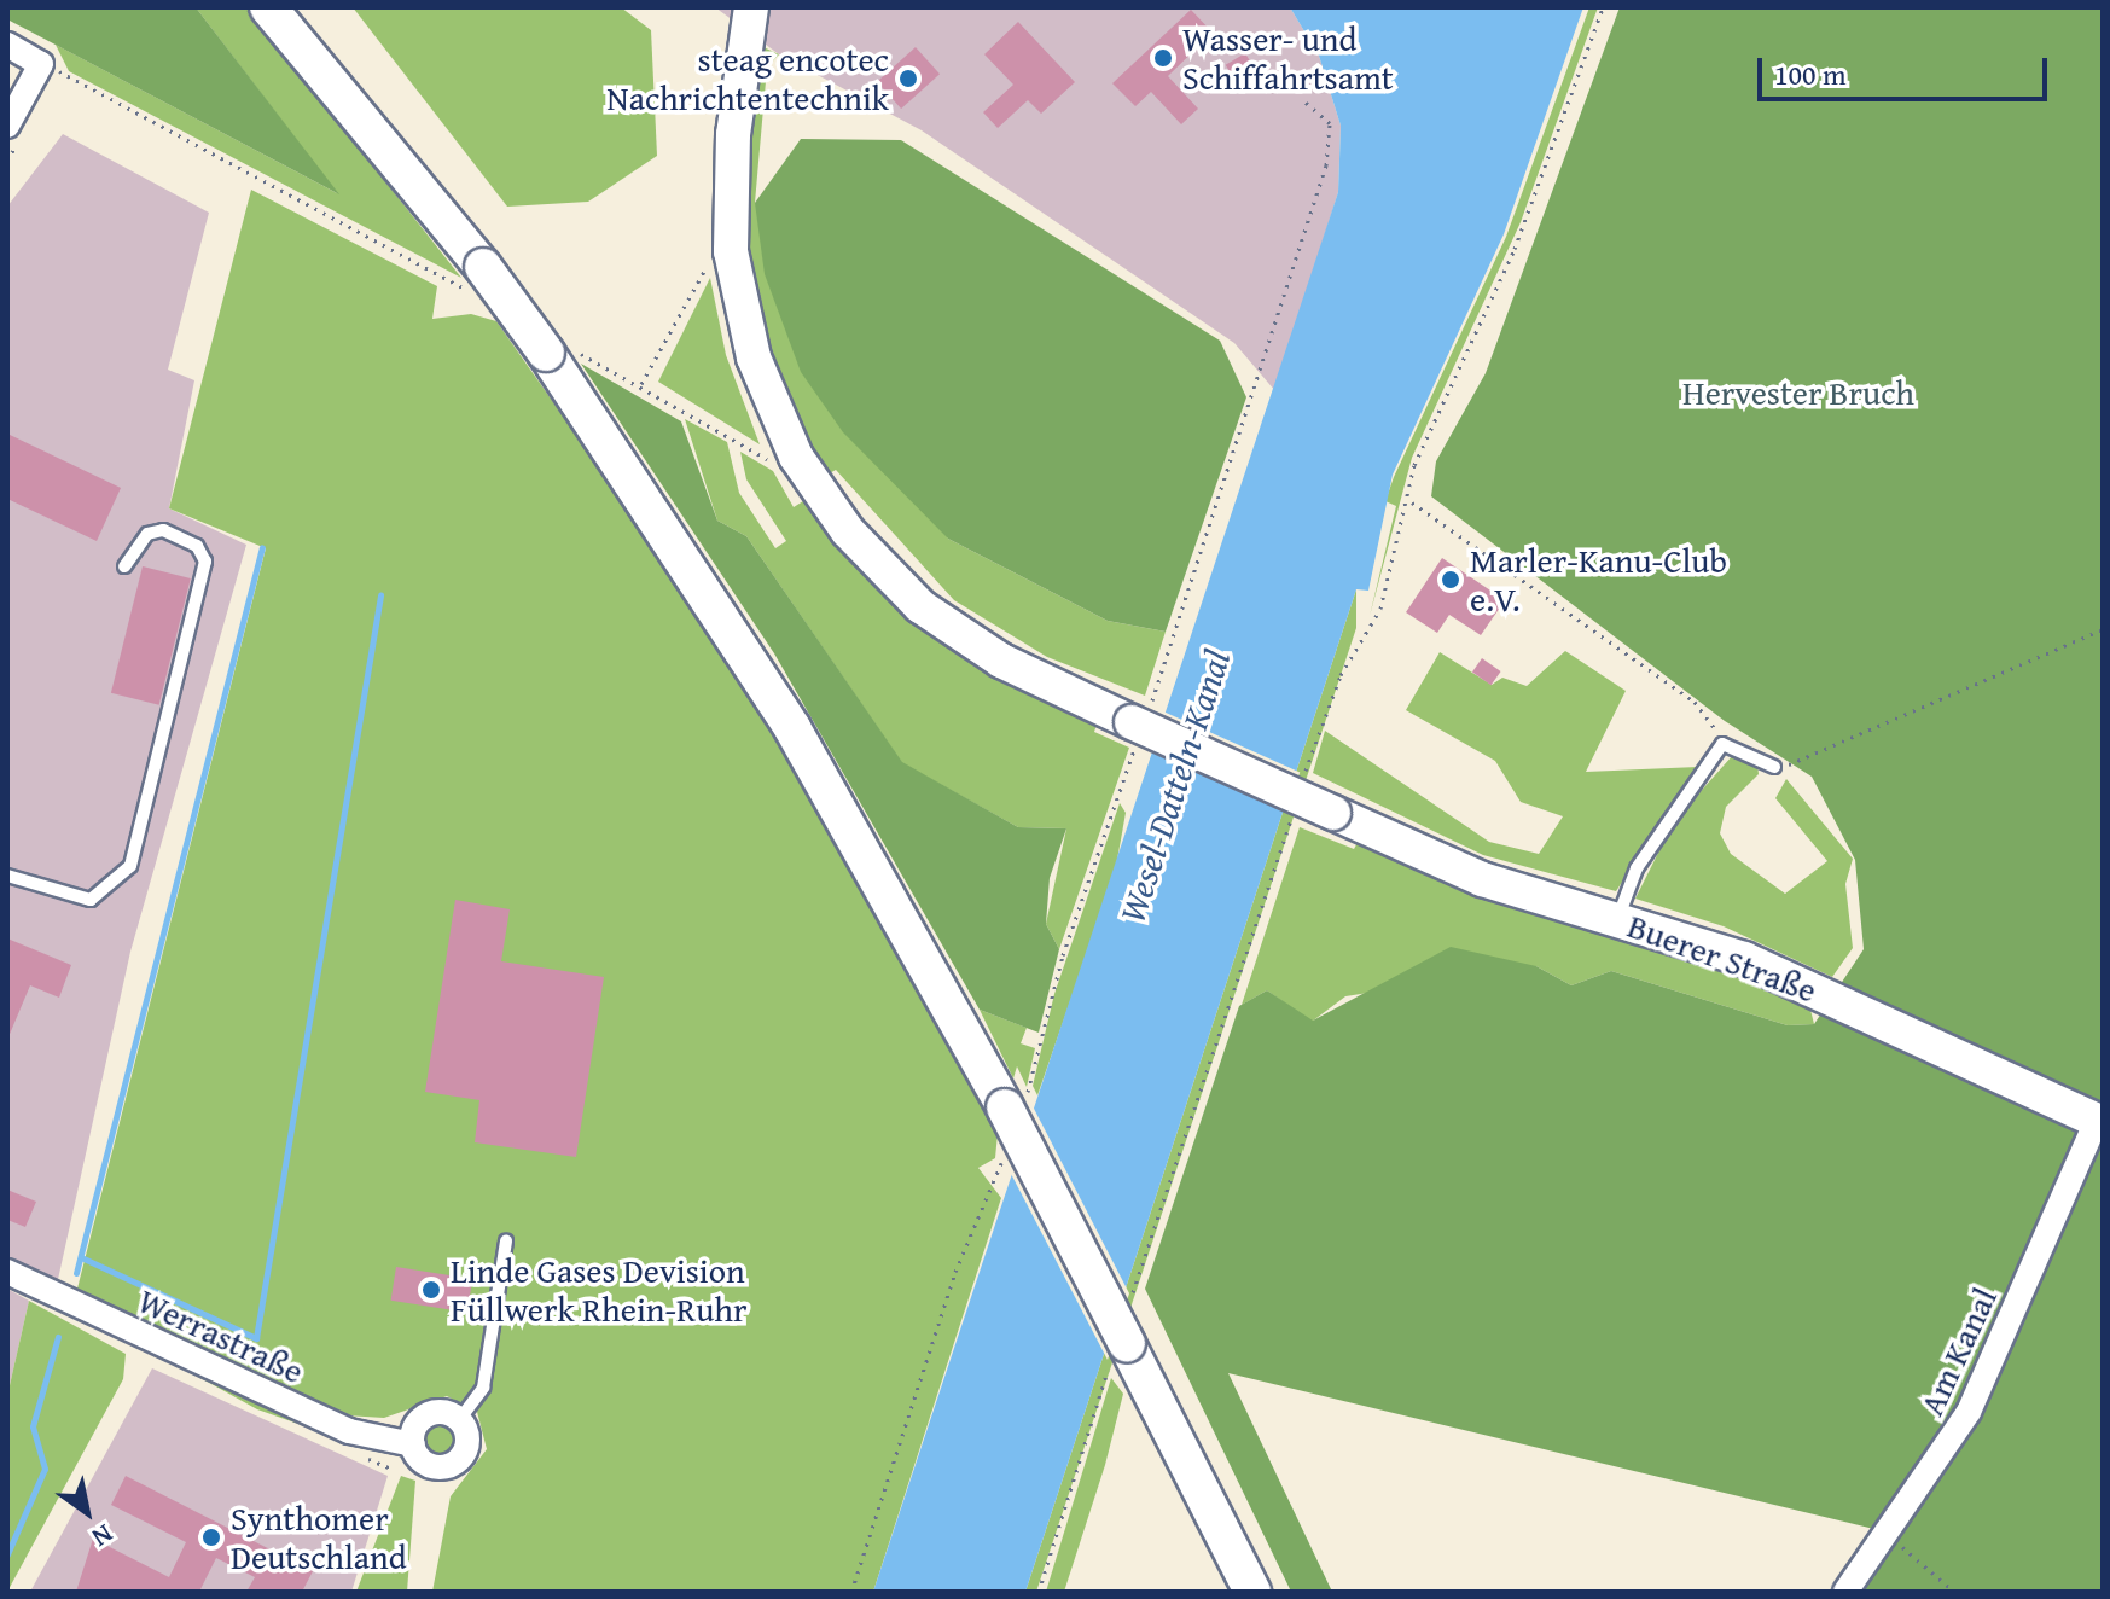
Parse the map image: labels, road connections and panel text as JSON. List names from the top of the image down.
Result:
{
  "streets": {
    "street": ["Buerer Straße", "Werrastraße", "Am Kanal"]
  },
  "crossings": [
    ["Buerer Straße", "Am Kanal"]
  ],
  "water": ["Wesel-Datteln-Kanal"],
  "parks": ["Hervester Bruch"],
  "places": [
    "Wasser- und Schiffahrtsamt",
    "steag encotec Nachrichtentechnik",
    "Marler-Kanu-Club e.V.",
    "Linde Gases Devision Füllwerk Rhein-Ruhr",
    "Synthomer Deutschland"
  ],
  "scale_bar": "100 m",
  "north": "bottom right"
}
